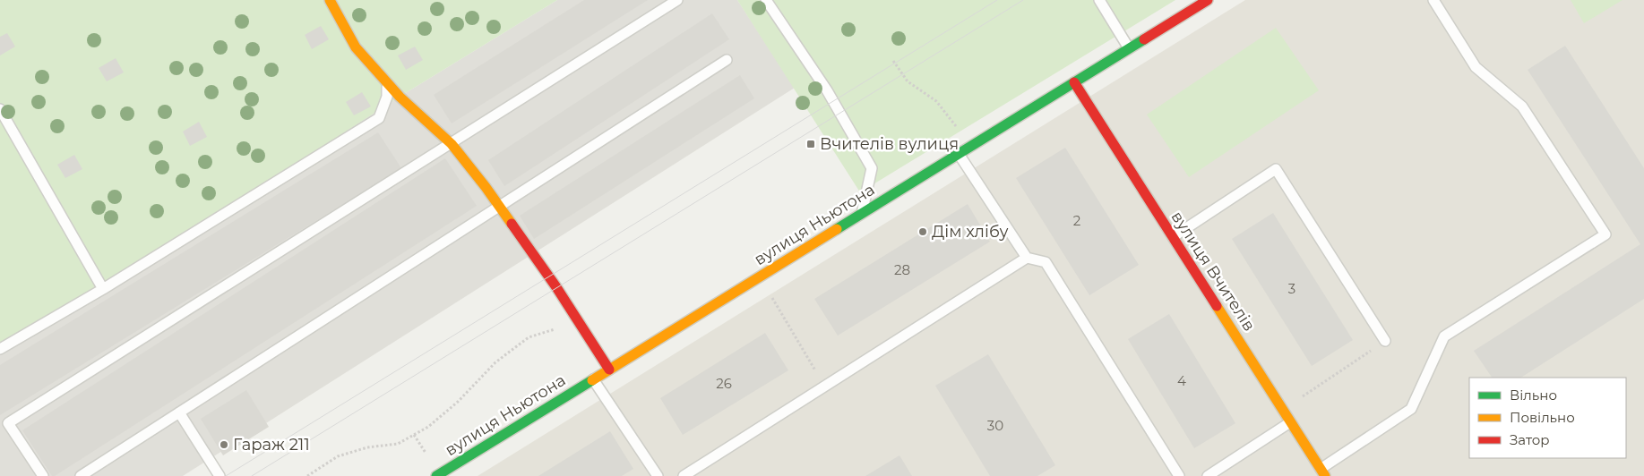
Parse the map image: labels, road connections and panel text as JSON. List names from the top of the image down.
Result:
{
  "streets": {
    "street": ["вулиця Ньютона", "вулиця Вчителів"]
  },
  "crossings": [
    ["вулиця Ньютона", "вулиця Вчителів"]
  ],
  "places": {
    "transit": ["Вчителів вулиця"],
    "other": ["Дім хлібу", "Гараж 211"]
  },
  "house_numbers": [
    "2",
    "28",
    "3",
    "4",
    "26",
    "30"
  ],
  "legend": ["Вільно", "Повільно", "Затор"]
}
